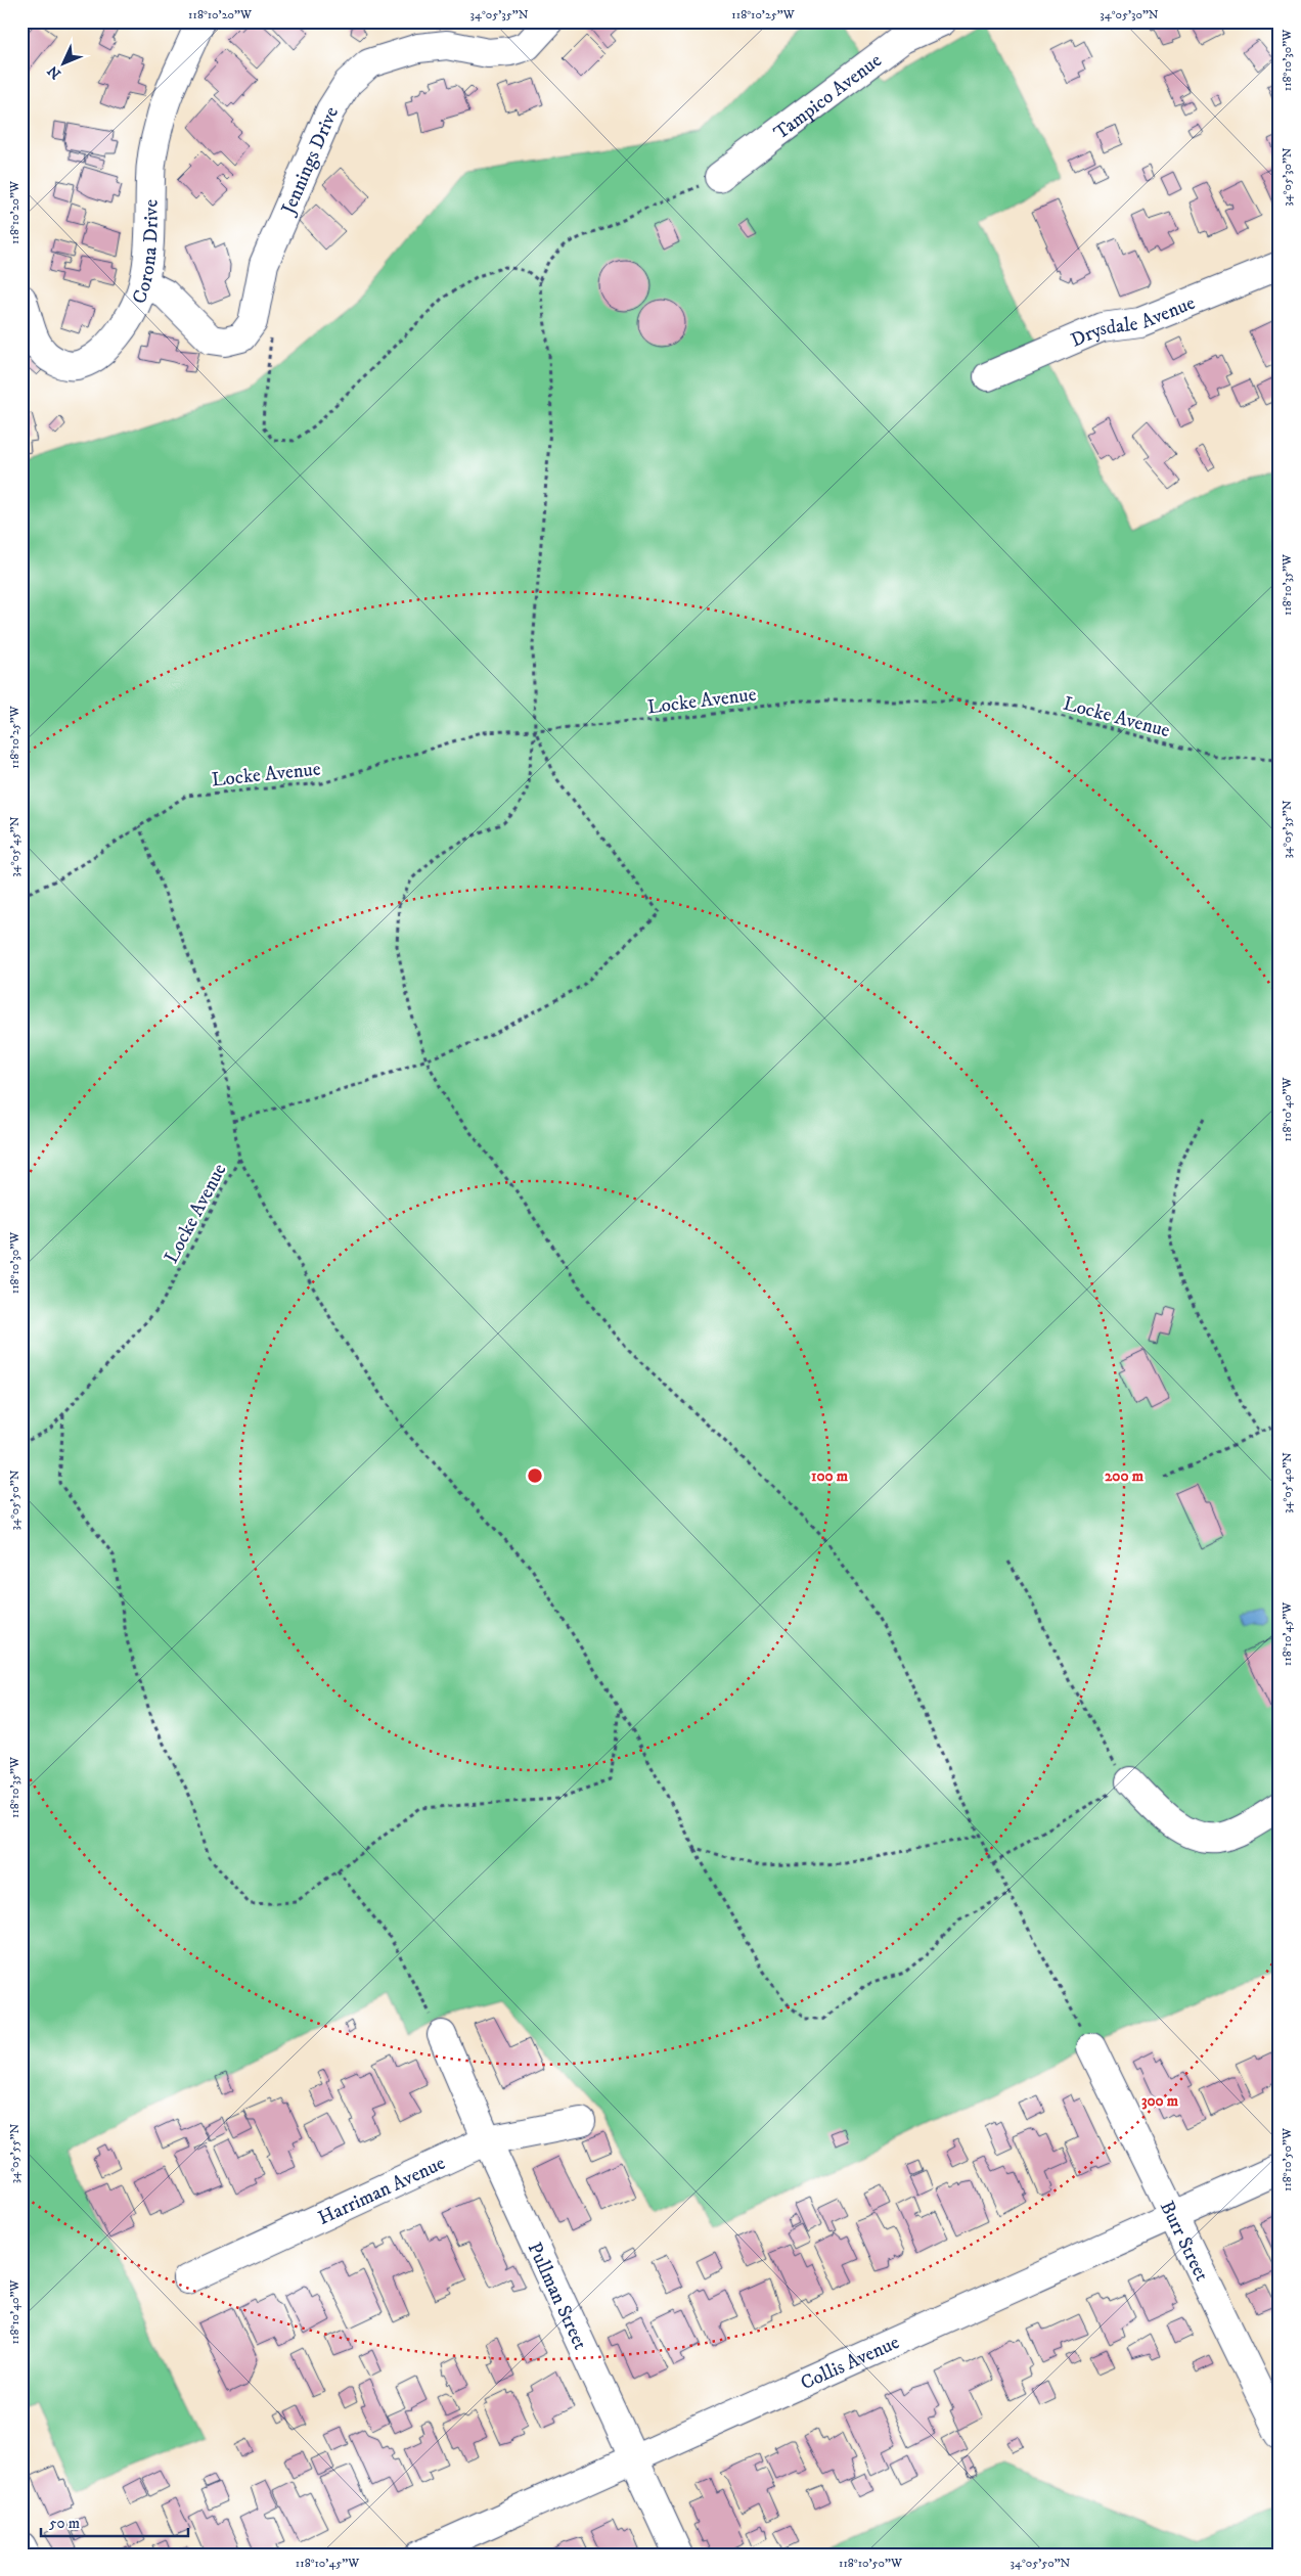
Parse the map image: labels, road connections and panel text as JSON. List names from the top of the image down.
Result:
{
  "streets": {
    "street": [
      "Tampico Avenue",
      "Jennings Drive",
      "Corona Drive",
      "Drysdale Avenue",
      "Harriman Avenue",
      "Burr Street",
      "Pullman Street",
      "Collis Avenue"
    ],
    "path": ["Locke Avenue"]
  },
  "crossings": [
    ["Jennings Drive", "Corona Drive"],
    ["Harriman Avenue", "Pullman Street"],
    ["Burr Street", "Collis Avenue"],
    ["Pullman Street", "Collis Avenue"]
  ],
  "scale_bar": "50 m",
  "north": "bottom left",
  "coordinates": [
    "118°10'20\"W",
    "34°05'35\"N",
    "118°10'25\"W",
    "34°05'30\"N",
    "118°10'30\"W",
    "118°10'35\"W",
    "34°05'45\"N",
    "118°10'40\"W",
    "34°05'40\"N",
    "34°05'50\"N",
    "118°10'45\"W",
    "34°05'55\"N",
    "118°10'50\"W"
  ],
  "rings": ["100 m", "200 m", "300 m"]
}
